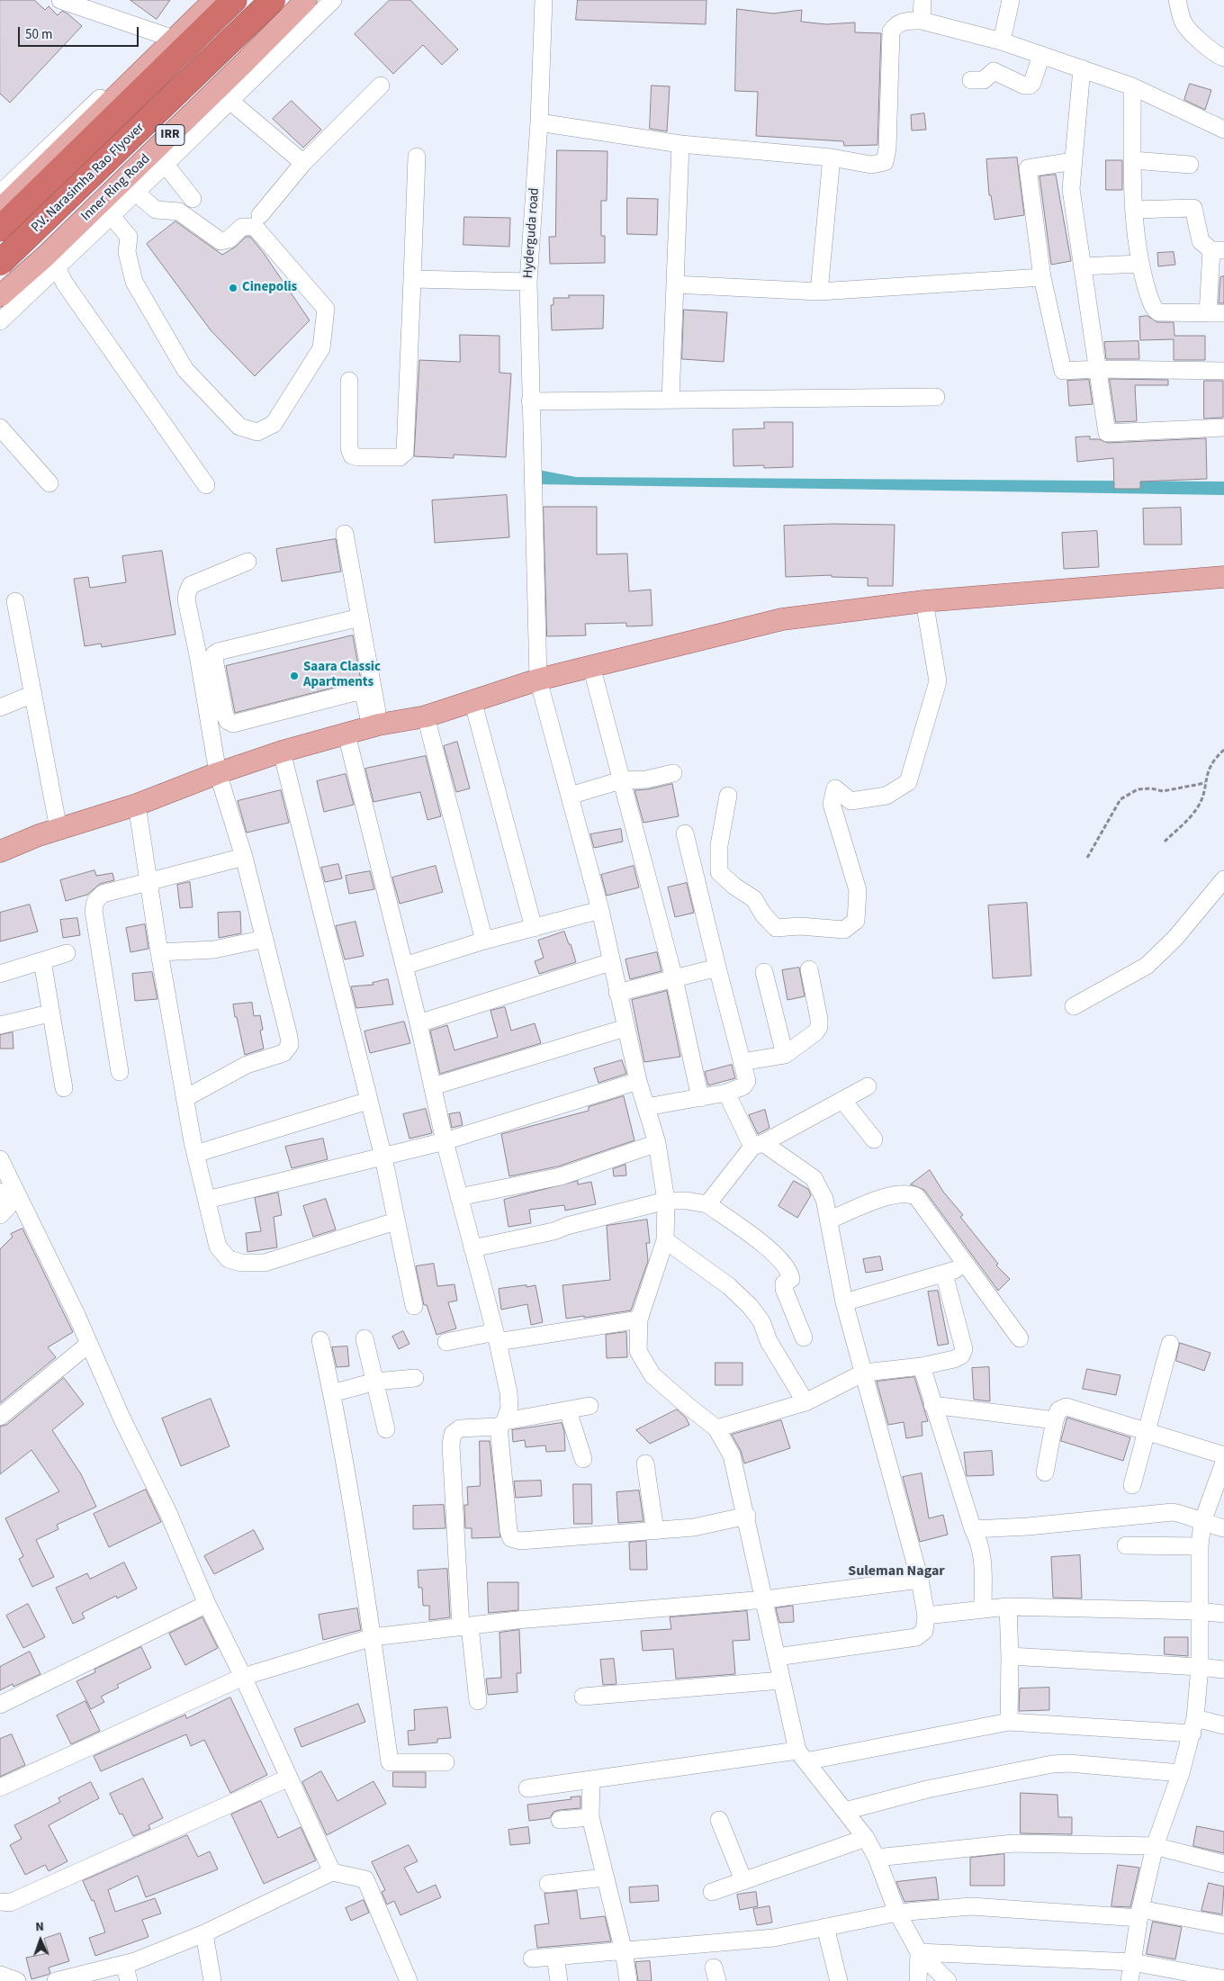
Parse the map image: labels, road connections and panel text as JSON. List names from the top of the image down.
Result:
{
  "streets": {
    "highway": ["P.V. Narasimha Rao Flyover"],
    "main road": ["IRR", "Inner Ring Road"],
    "street": ["Hyderguda road"]
  },
  "districts": ["Suleman Nagar"],
  "places": ["Cinepolis", "Saara Classic Apartments"],
  "scale_bar": "50 m",
  "north": "top"
}
